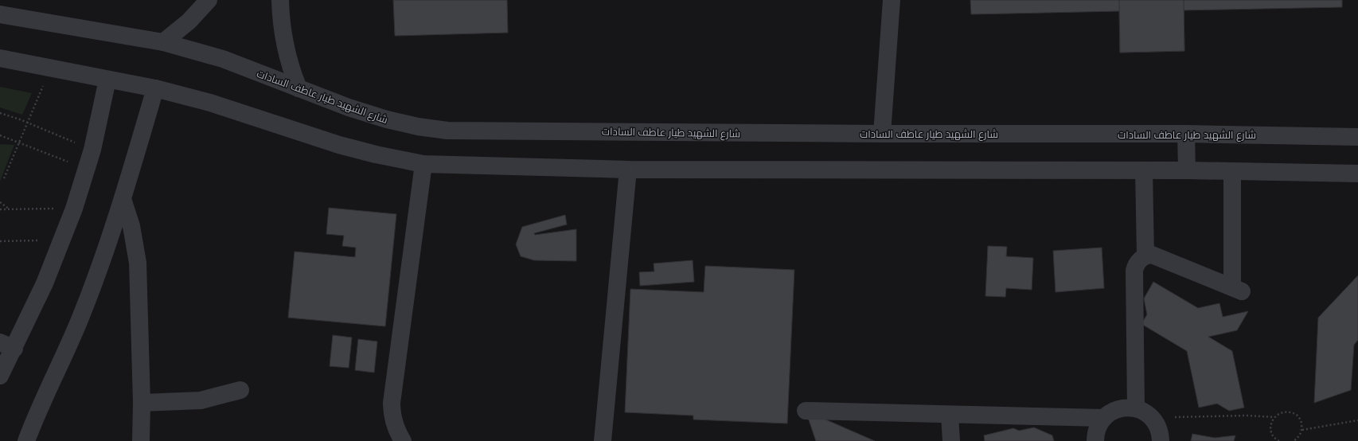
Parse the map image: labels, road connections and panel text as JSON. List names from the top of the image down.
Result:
{
  "streets": {
    "street": ["شارع الشهيد طيار عاطف السادات"]
  }
}
